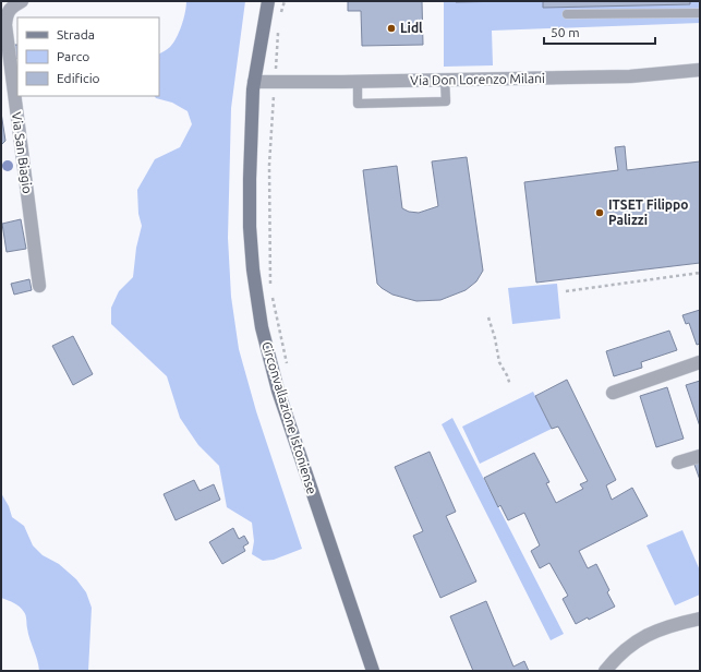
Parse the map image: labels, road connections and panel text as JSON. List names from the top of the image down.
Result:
{
  "streets": {
    "main road": ["Circonvallazione Istoniense"],
    "street": ["Via Don Lorenzo Milani", "Via San Biagio"]
  },
  "crossings": [
    ["Via Don Lorenzo Milani", "Circonvallazione Istoniense"]
  ],
  "places": ["Lidl", "ITSET Filippo Palizzi"],
  "legend": ["Strada", "Parco", "Edificio"],
  "scale_bar": "50 m"
}
